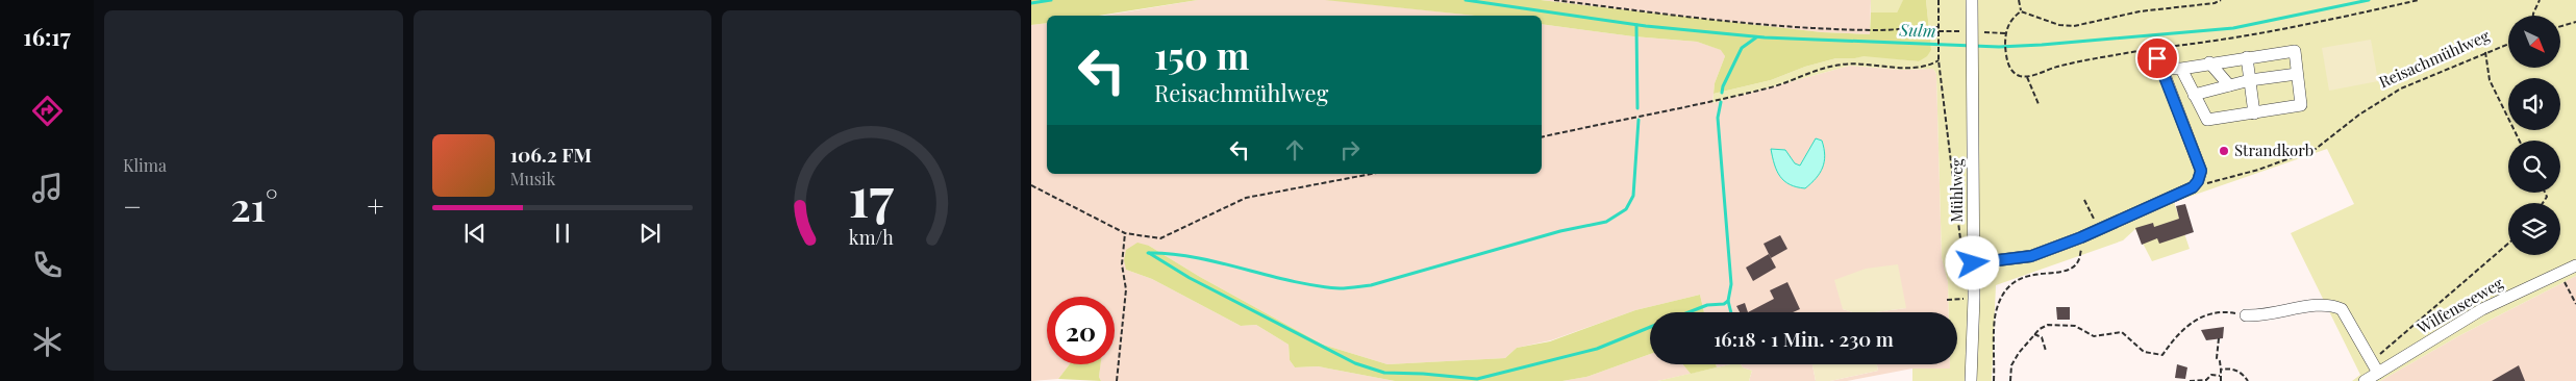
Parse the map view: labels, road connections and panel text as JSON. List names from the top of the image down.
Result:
{
  "streets": {
    "street": ["Mühlweg", "Wilfenseeweg"],
    "path": ["Reisachmühlweg"]
  },
  "water": ["Sulm"],
  "places": ["Strandkorb"],
  "north": "bottom right",
  "page": {
    "tabs": "16:17",
    "tile": "Klima",
    "turn": ["150 m", "Reisachmühlweg"],
    "song": ["106.2 FM", "Musik"],
    "heat": ["−", "21°", "+"],
    "limit": "20",
    "trip": "16:18 · 1 Min. · 230 m",
    "gauge": ["17", "km/h"]
  }
}
